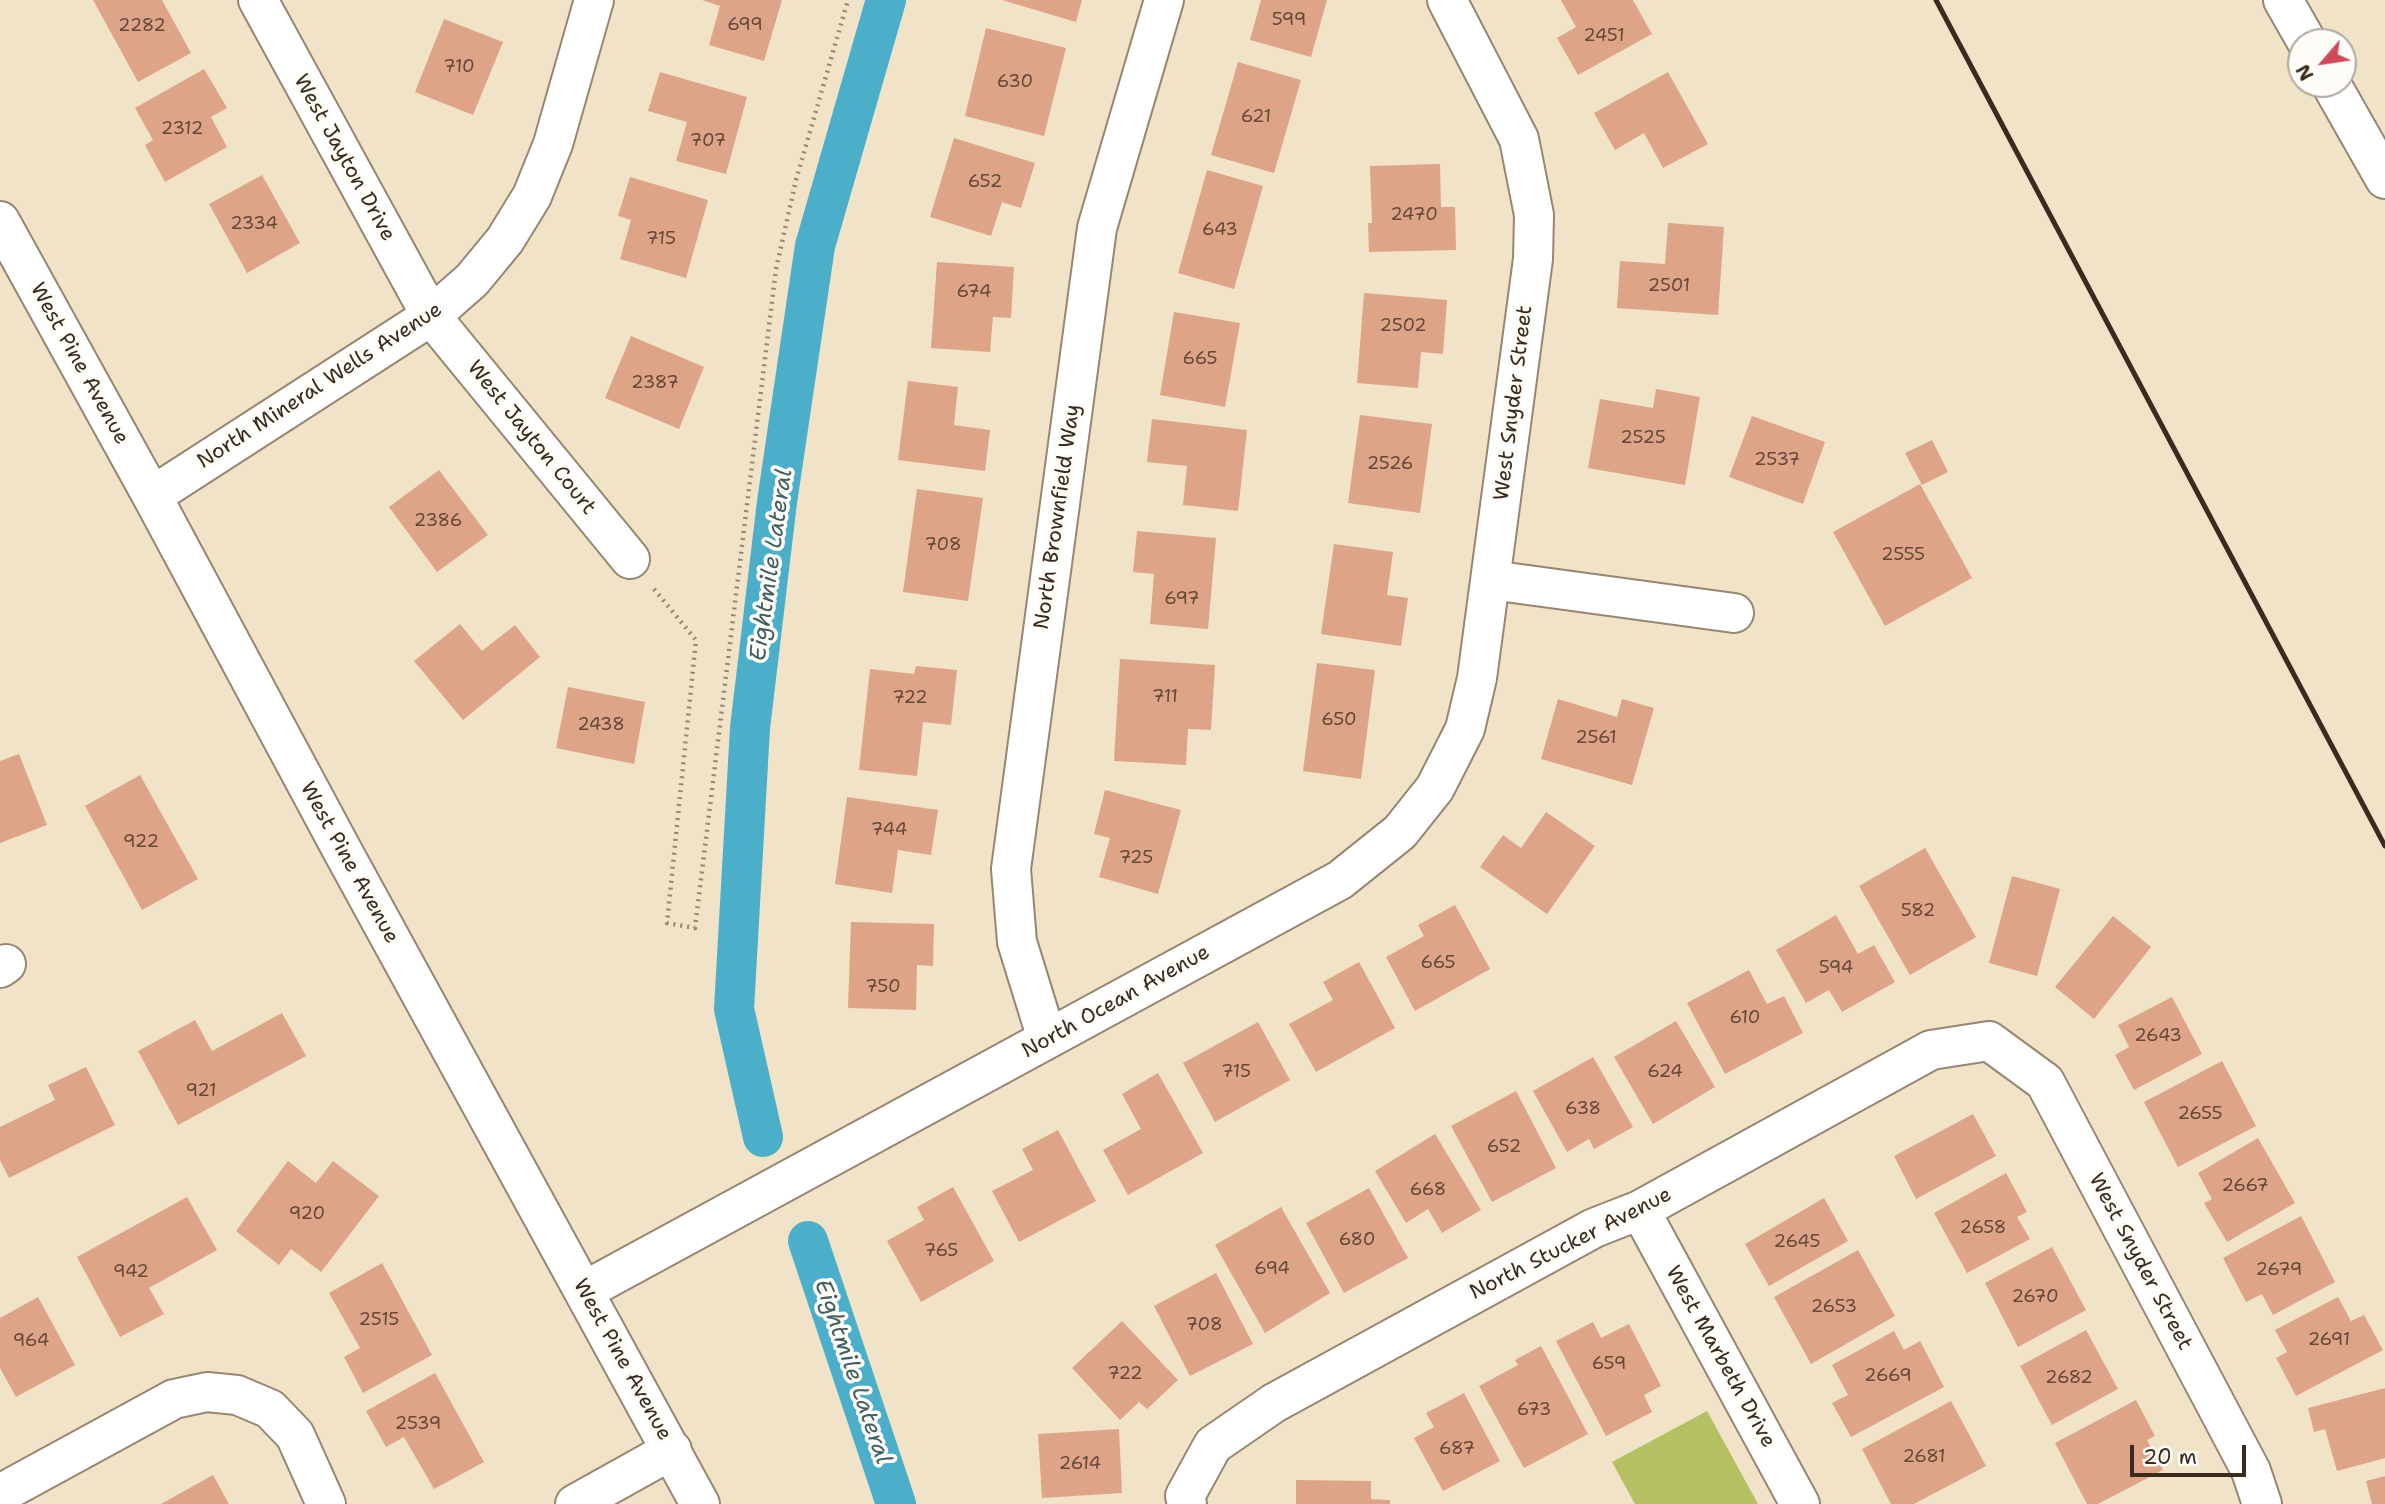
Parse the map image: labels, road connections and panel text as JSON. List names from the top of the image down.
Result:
{
  "streets": {
    "street": [
      "West Jayton Drive",
      "West Pine Avenue",
      "North Mineral Wells Avenue",
      "West Snyder Street",
      "West Jayton Court",
      "North Brownfield Way",
      "North Ocean Avenue",
      "North Stucker Avenue",
      "West Marbeth Drive"
    ]
  },
  "crossings": [
    ["West Jayton Drive", "North Mineral Wells Avenue"],
    ["West Jayton Drive", "West Jayton Court"],
    ["West Pine Avenue", "North Mineral Wells Avenue"],
    ["West Pine Avenue", "North Ocean Avenue"],
    ["North Mineral Wells Avenue", "West Jayton Court"],
    ["West Snyder Street", "North Ocean Avenue"],
    ["West Snyder Street", "North Stucker Avenue"],
    ["North Brownfield Way", "North Ocean Avenue"],
    ["North Stucker Avenue", "West Marbeth Drive"]
  ],
  "water": ["Eightmile Lateral"],
  "house_numbers": [
    "599",
    "699",
    "2282",
    "2451",
    "710",
    "630",
    "621",
    "2312",
    "707",
    "652",
    "2470",
    "2334",
    "643",
    "715",
    "2501",
    "674",
    "2502",
    "665",
    "2387",
    "2525",
    "2537",
    "2526",
    "2386",
    "708",
    "2555",
    "697",
    "711",
    "722",
    "650",
    "2438",
    "2561",
    "744",
    "922",
    "725",
    "582",
    "665",
    "594",
    "750",
    "610",
    "2643",
    "715",
    "624",
    "921",
    "638",
    "2655",
    "652",
    "2667",
    "668",
    "920",
    "2658",
    "680",
    "2645",
    "765",
    "694",
    "2679",
    "942",
    "2670",
    "2653",
    "2515",
    "708",
    "2691",
    "964",
    "659",
    "722",
    "2669",
    "2682",
    "673",
    "2539",
    "687",
    "2681",
    "2614"
  ],
  "scale_bar": "20 m",
  "north": "bottom left"
}
